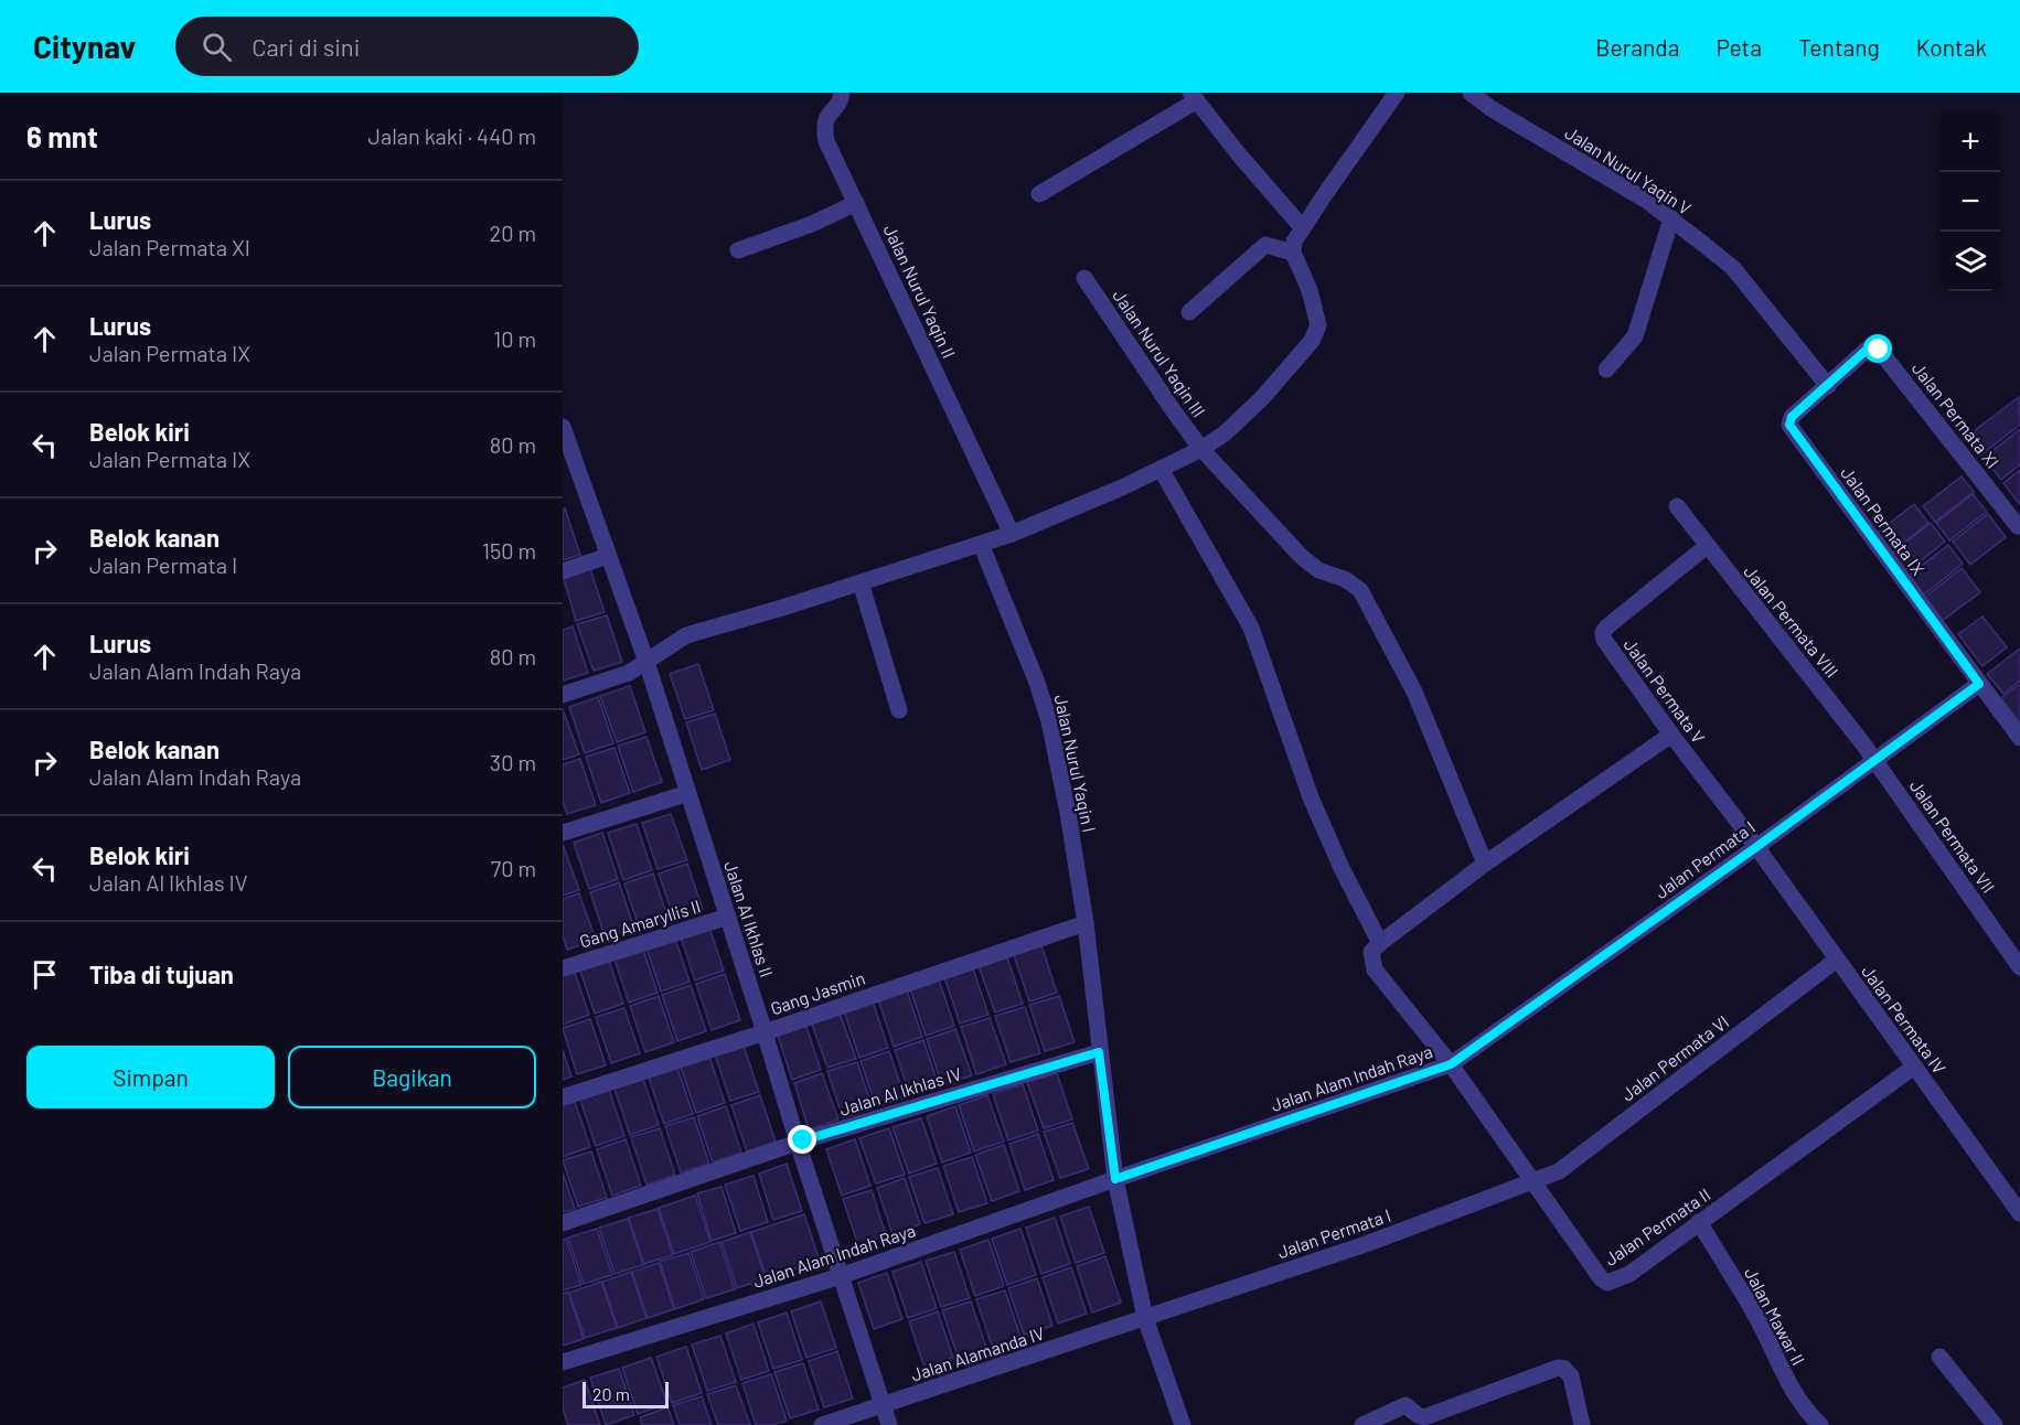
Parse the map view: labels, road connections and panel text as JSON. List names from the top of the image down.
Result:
{
  "streets": {
    "street": [
      "Jalan Nurul Yaqin V",
      "Jalan Nurul Yaqin II",
      "Jalan Nurul Yaqin III",
      "Jalan Permata XI",
      "Jalan Permata IX",
      "Jalan Permata VIII",
      "Jalan Permata V",
      "Jalan Nurul Yaqin I",
      "Jalan Permata VII",
      "Jalan Permata I",
      "Jalan Al Ikhlas II",
      "Gang Amaryllis II",
      "Gang Jasmin",
      "Jalan Permata IV",
      "Jalan Permata VI",
      "Jalan Alam Indah Raya",
      "Jalan Al Ikhlas IV",
      "Jalan Permata II",
      "Jalan Mawar II",
      "Jalan Alamanda IV"
    ]
  },
  "crossings": [
    ["Jalan Nurul Yaqin V", "Jalan Permata XI"],
    ["Jalan Nurul Yaqin V", "Jalan Permata IX"],
    ["Jalan Permata XI", "Jalan Permata IX"],
    ["Jalan Permata IX", "Jalan Permata I"],
    ["Jalan Permata VIII", "Jalan Permata V"],
    ["Jalan Permata VIII", "Jalan Permata VII"],
    ["Jalan Permata VIII", "Jalan Permata I"],
    ["Jalan Permata V", "Jalan Permata I"],
    ["Jalan Permata V", "Jalan Permata IV"],
    ["Jalan Nurul Yaqin I", "Gang Jasmin"],
    ["Jalan Permata VII", "Jalan Permata I"],
    ["Jalan Permata I", "Jalan Permata IV"],
    ["Jalan Permata I", "Jalan Permata VI"],
    ["Jalan Permata I", "Jalan Alam Indah Raya"],
    ["Jalan Permata I", "Jalan Permata II"],
    ["Jalan Permata I", "Jalan Alamanda IV"],
    ["Jalan Al Ikhlas II", "Gang Amaryllis II"],
    ["Jalan Al Ikhlas II", "Gang Jasmin"],
    ["Jalan Al Ikhlas II", "Jalan Alam Indah Raya"],
    ["Jalan Al Ikhlas II", "Jalan Al Ikhlas IV"],
    ["Jalan Al Ikhlas II", "Jalan Alamanda IV"],
    ["Jalan Permata IV", "Jalan Permata VI"],
    ["Jalan Permata IV", "Jalan Permata II"],
    ["Jalan Permata VI", "Jalan Permata II"],
    ["Jalan Alam Indah Raya", "Jalan Permata II"],
    ["Jalan Permata II", "Jalan Mawar II"]
  ],
  "scale_bar": "20 m",
  "page": {
    "header": "Citynav",
    "search": "Cari di sini",
    "nav": [
      "Beranda",
      "Peta",
      "Tentang",
      "Kontak"
    ],
    "heading": ["6 mnt", "Jalan kaki · 440 m"],
    "map_buttons": ["+", "−"],
    "list": [
      ["Lurus", "Jalan Permata XI", "20 m"],
      ["Lurus", "Jalan Permata IX", "10 m"],
      ["Belok kiri", "Jalan Permata IX", "80 m"],
      ["Belok kanan", "Jalan Permata I", "150 m"],
      ["Lurus", "Jalan Alam Indah Raya", "80 m"],
      ["Belok kanan", "Jalan Alam Indah Raya", "30 m"],
      ["Belok kiri", "Jalan Al Ikhlas IV", "70 m"],
      "Tiba di tujuan"
    ],
    "buttons": ["Simpan", "Bagikan"],
    "scale": "20 m"
  }
}
